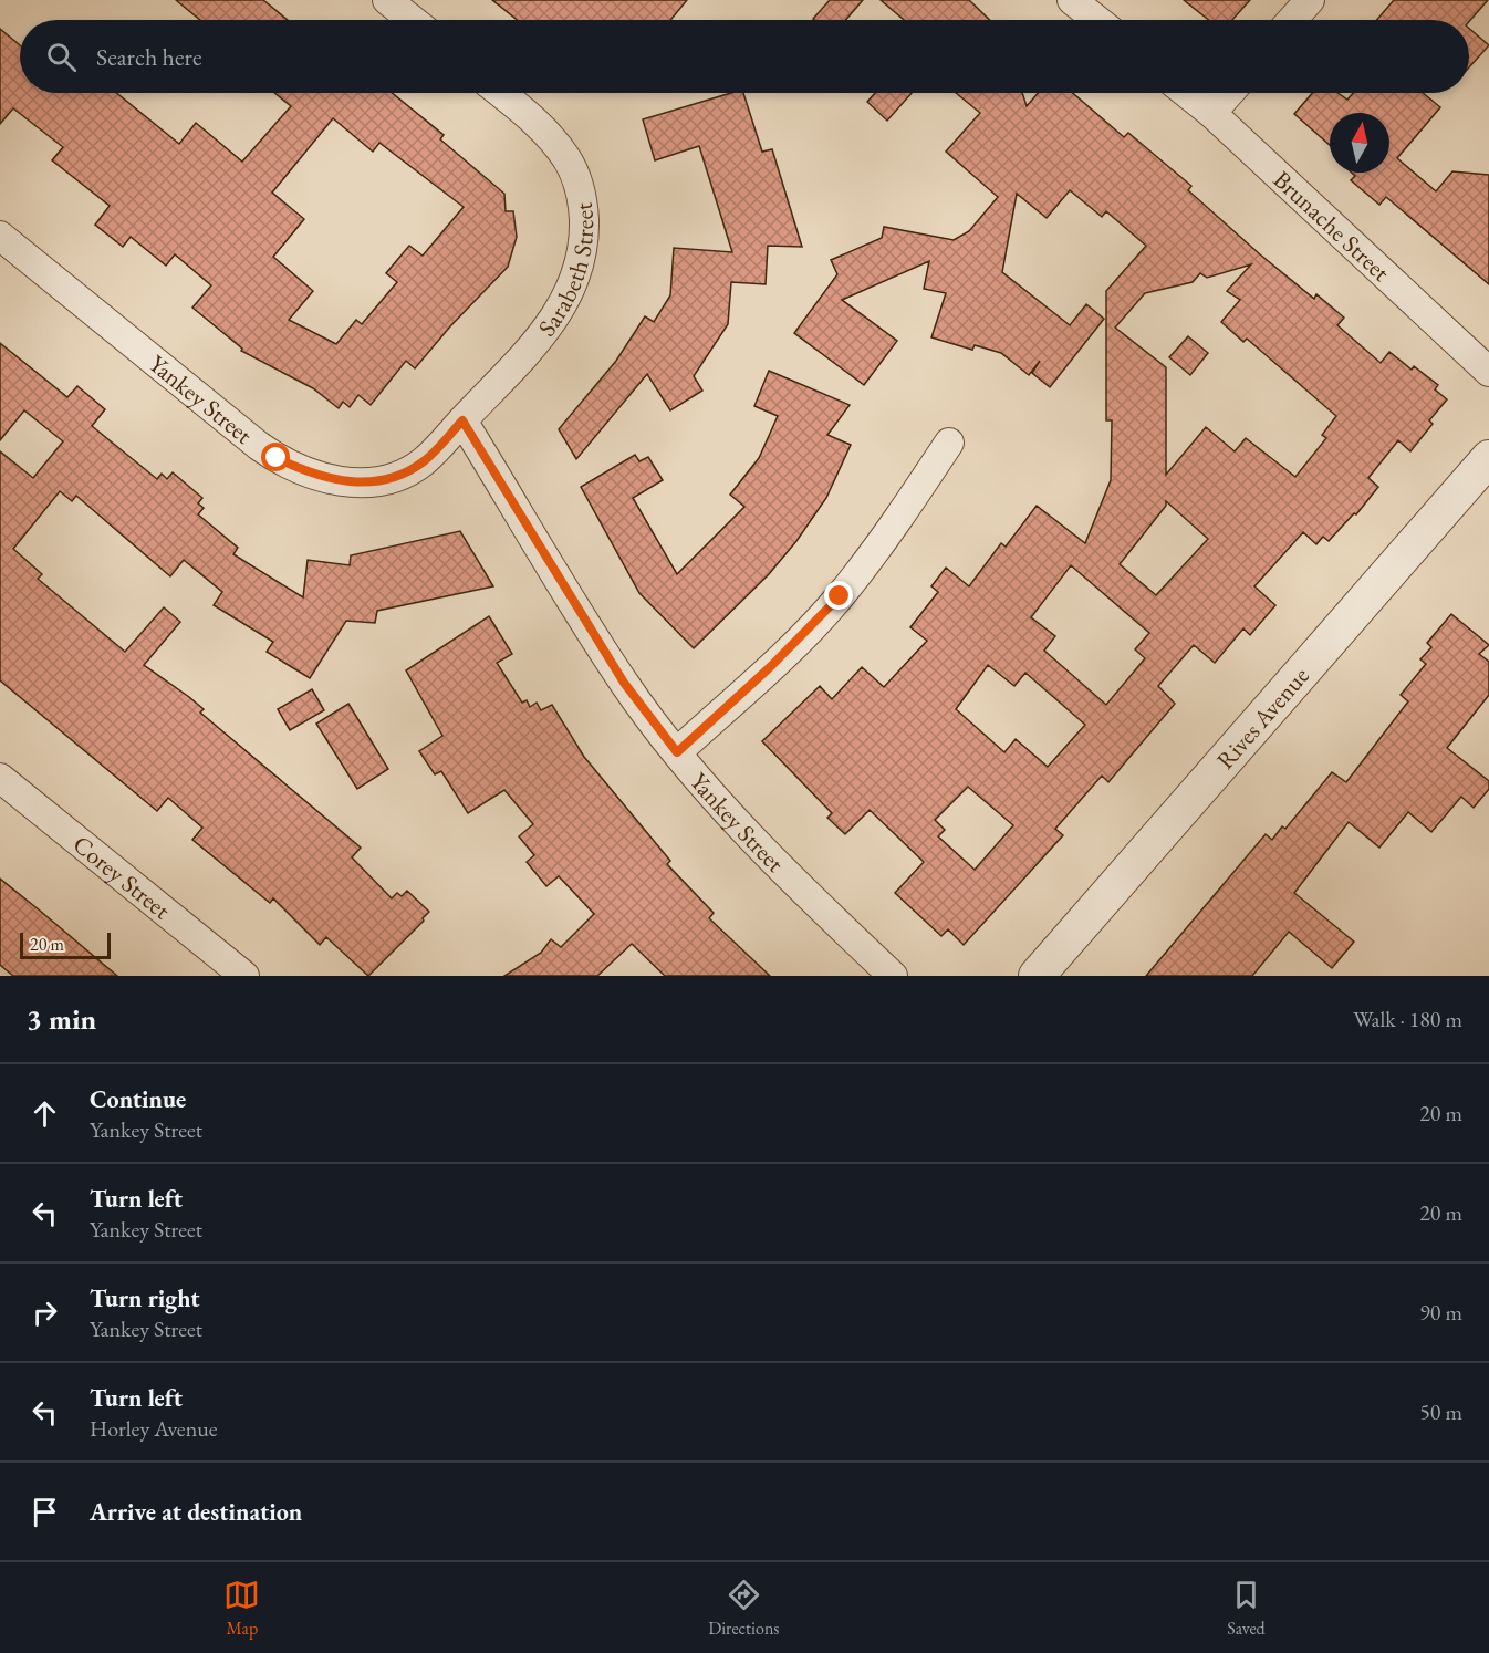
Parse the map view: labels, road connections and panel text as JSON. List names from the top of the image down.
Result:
{
  "streets": {
    "street": [
      "Brunache Street",
      "Sarabeth Street",
      "Yankey Street",
      "Rives Avenue",
      "Corey Street"
    ]
  },
  "crossings": [
    ["Sarabeth Street", "Yankey Street"]
  ],
  "scale_bar": "20 m",
  "north": "top",
  "page": {
    "search": "Search here",
    "scale": "20 m",
    "heading": ["3 min", "Walk · 180 m"],
    "list": [
      ["Continue", "Yankey Street", "20 m"],
      ["Turn left", "Yankey Street", "20 m"],
      ["Turn right", "Yankey Street", "90 m"],
      ["Turn left", "Horley Avenue", "50 m"],
      "Arrive at destination"
    ],
    "nav": ["Map", "Directions", "Saved"]
  }
}
